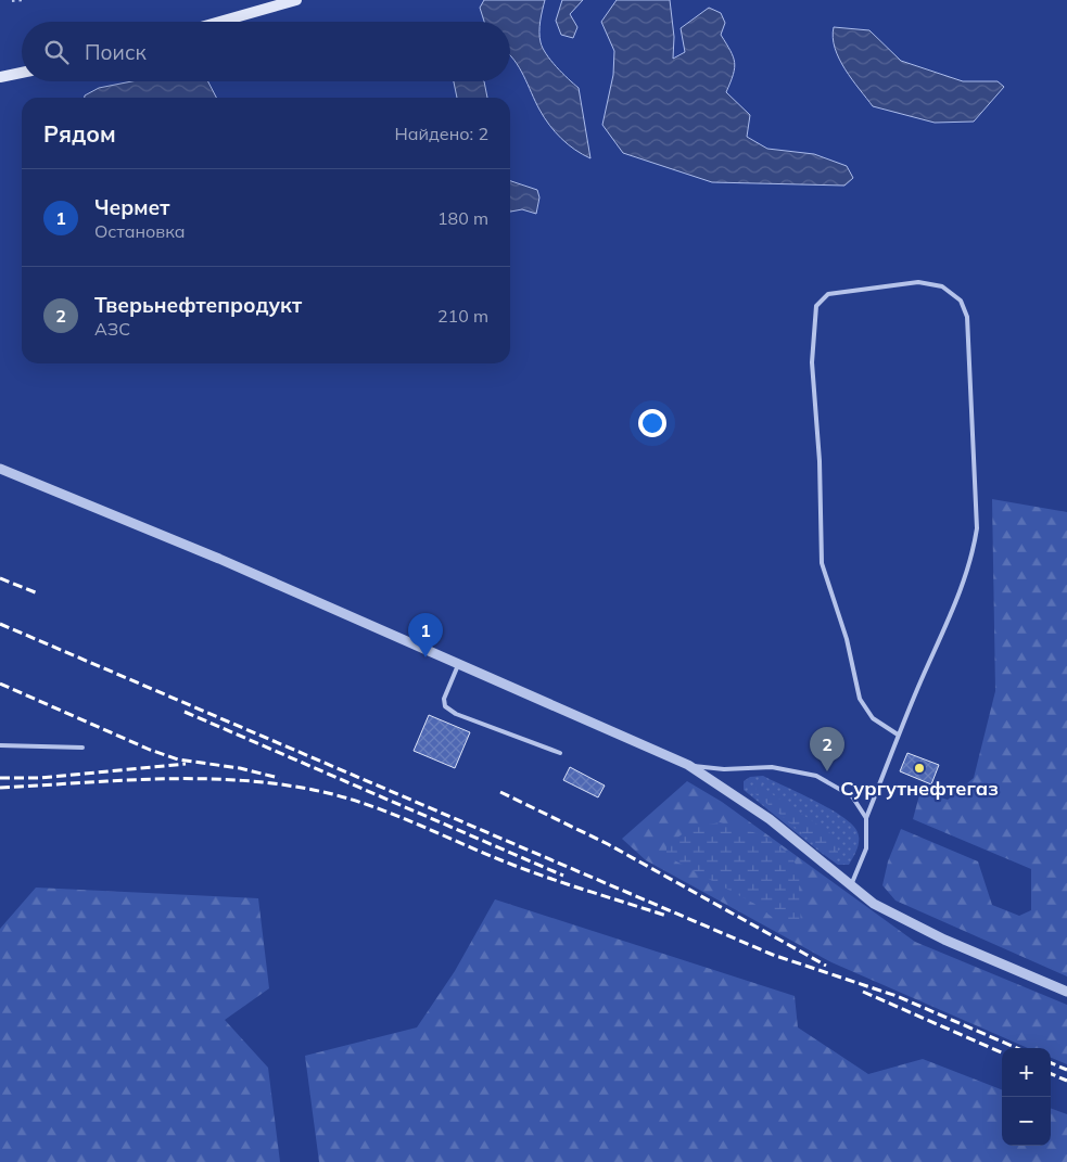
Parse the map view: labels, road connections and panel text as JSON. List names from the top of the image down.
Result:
{
  "places": ["Сургутнефтегаз"],
  "page": {
    "search": "Поиск",
    "heading": ["Рядом", "Найдено: 2"],
    "list": [
      {
        "mark": "1",
        "name": "Чермет",
        "note": "Остановка",
        "value": "180 m"
      },
      {
        "mark": "2",
        "name": "Тверьнефтепродукт",
        "note": "АЗС",
        "value": "210 m"
      }
    ],
    "pins": ["1", "2"],
    "map_buttons": ["+", "−"]
  }
}
